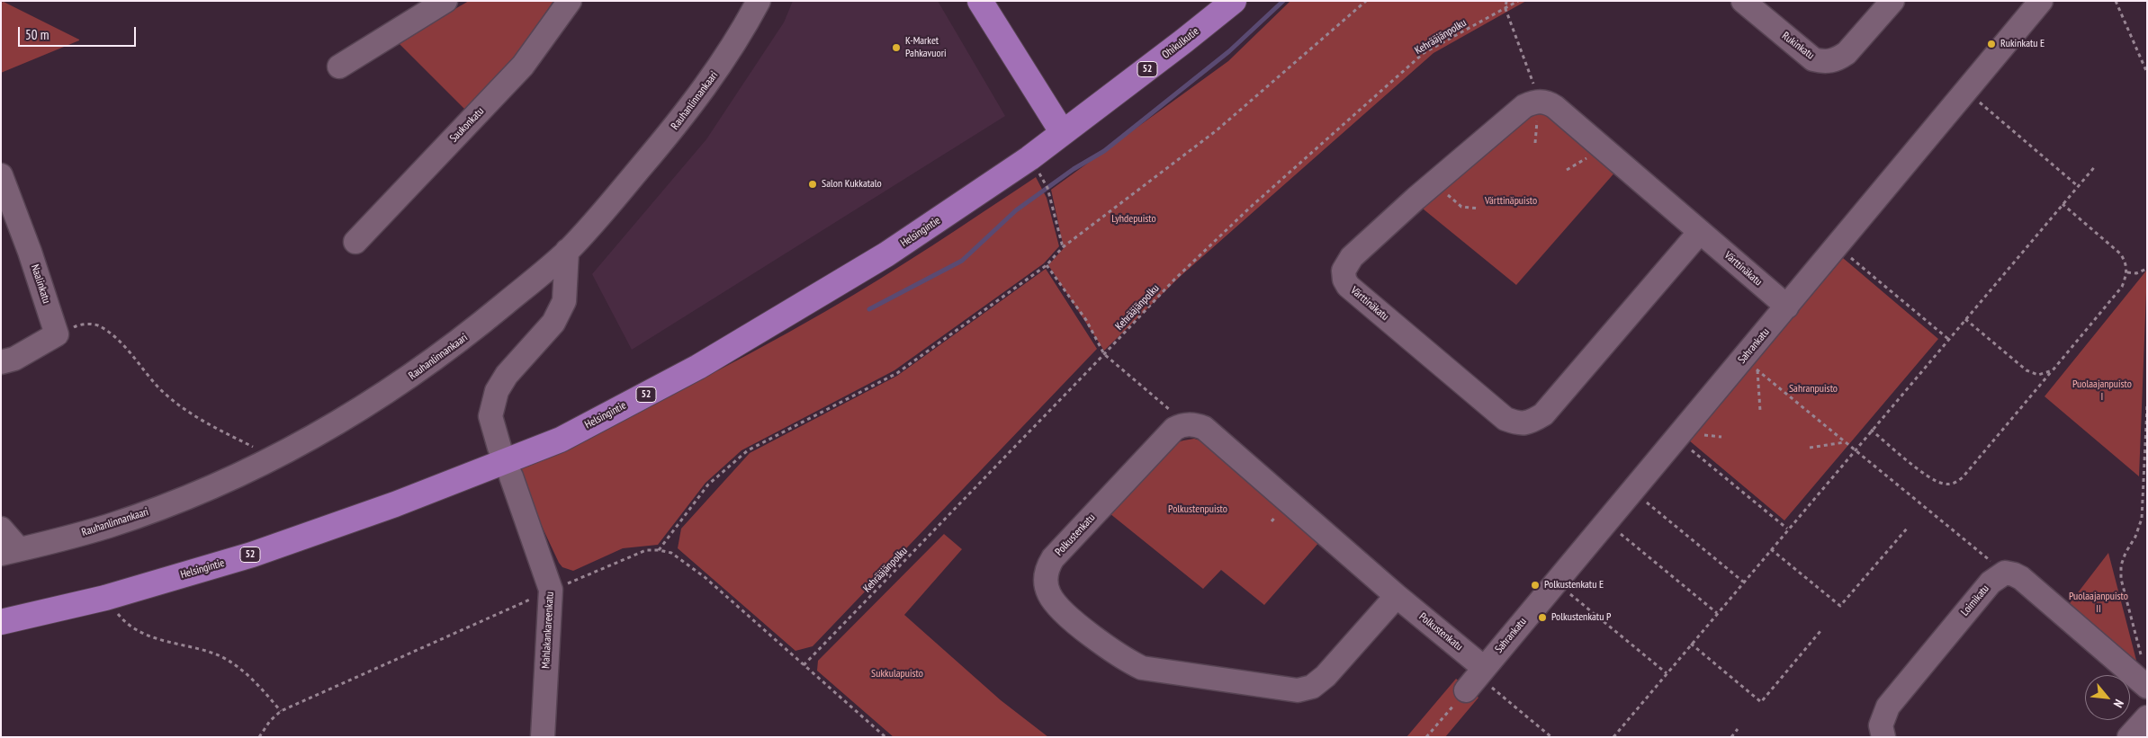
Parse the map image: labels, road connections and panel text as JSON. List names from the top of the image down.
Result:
{
  "streets": {
    "main road": ["Ohikulkutie", "52", "Helsingintie"],
    "street": [
      "Rukinkatu",
      "Rauhanlinnankaari",
      "Saukonkatu",
      "Värttinäkatu",
      "Naalinkatu",
      "Sahrankatu",
      "Polkustenkatu",
      "Loimikatu",
      "Mahlakankareenkatu"
    ],
    "path": ["Kehrääjänpolku"]
  },
  "crossings": [
    ["Ohikulkutie", "Helsingintie"],
    ["Värttinäkatu", "Sahrankatu"],
    ["Sahrankatu", "Polkustenkatu"]
  ],
  "parks": [
    "Värttinäpuisto",
    "Lyhdepuisto",
    "Puolaajanpuisto I",
    "Sahranpuisto",
    "Polkustenpuisto",
    "Puolaajanpuisto II",
    "Sukkulapuisto"
  ],
  "places": [
    "Rukinkatu E",
    "K-Market Pahkavuori",
    "Salon Kukkatalo",
    "Polkustenkatu E",
    "Polkustenkatu P"
  ],
  "scale_bar": "50 m",
  "north": "bottom right"
}
